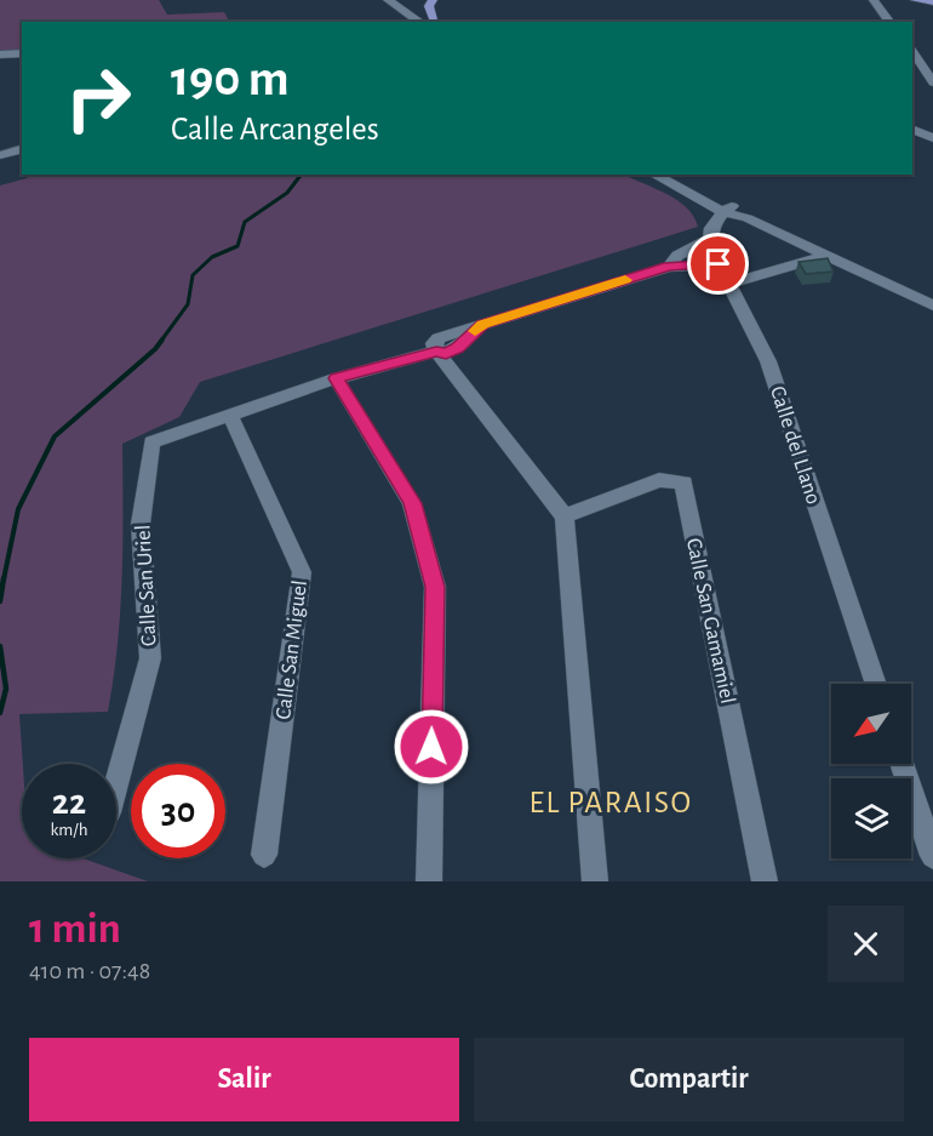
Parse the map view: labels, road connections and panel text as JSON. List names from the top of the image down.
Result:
{
  "streets": {
    "street": [
      "Calle del Llano",
      "Calle San Uriel",
      "Calle San Gamamiel",
      "Calle San Miguel"
    ]
  },
  "crossings": [
    ["Calle San Uriel", "Calle San Miguel"]
  ],
  "districts": ["EL PARAISO"],
  "north": "bottom left",
  "page": {
    "turn": ["190 m", "Calle Arcangeles"],
    "speed": "22 km/h",
    "limit": "30",
    "heading": ["1 min", "410 m · 07:48"],
    "buttons": ["Salir", "Compartir"]
  }
}
